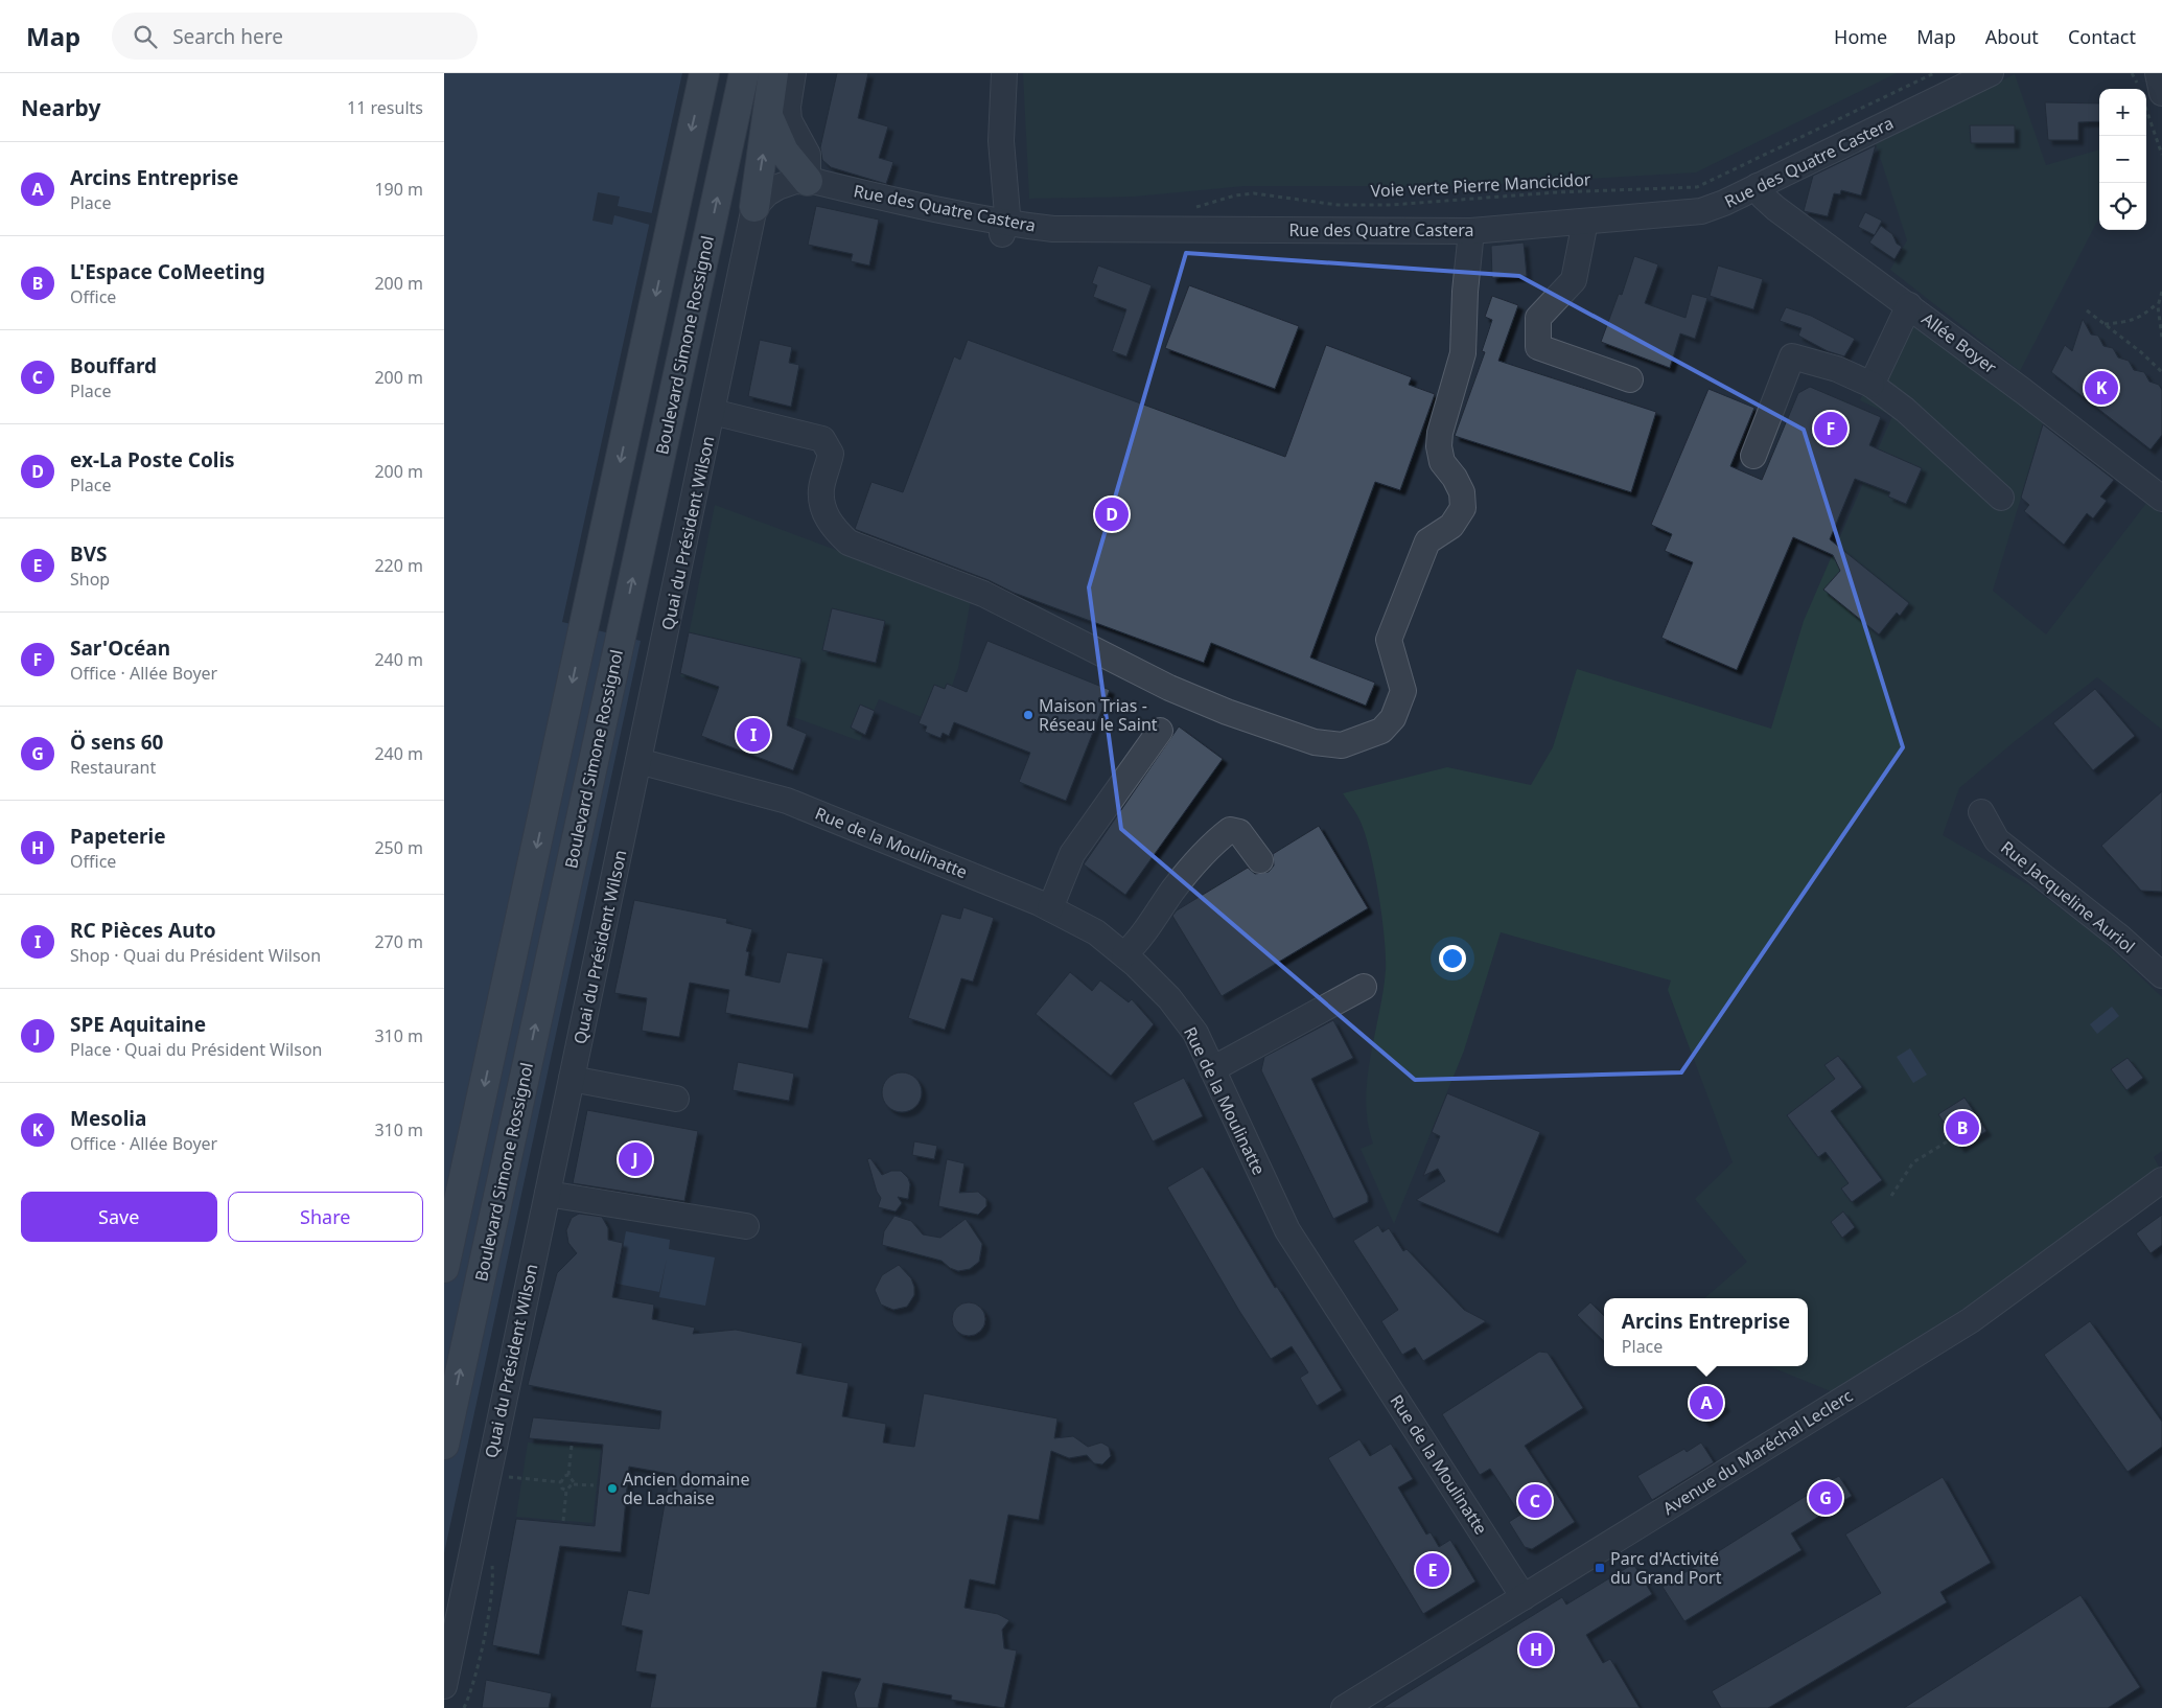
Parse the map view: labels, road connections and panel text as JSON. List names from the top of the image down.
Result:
{
  "streets": {
    "main road": ["Boulevard Simone Rossignol"],
    "street": [
      "Rue des Quatre Castera",
      "Allée Boyer",
      "Quai du Président Wilson",
      "Rue de la Moulinatte",
      "Rue Jacqueline Auriol",
      "Avenue du Maréchal Leclerc"
    ],
    "path": ["Voie verte Pierre Mancicidor"]
  },
  "crossings": [
    ["Rue des Quatre Castera", "Allée Boyer"],
    ["Rue des Quatre Castera", "Quai du Président Wilson"],
    ["Quai du Président Wilson", "Rue de la Moulinatte"],
    ["Rue de la Moulinatte", "Avenue du Maréchal Leclerc"]
  ],
  "places": {
    "other": ["Maison Trias - Réseau le Saint", "Ancien domaine de Lachaise"],
    "transit": ["Parc d'Activité du Grand Port"]
  },
  "page": {
    "header": "Map",
    "search": "Search here",
    "nav": [
      "Home",
      "Map",
      "About",
      "Contact"
    ],
    "heading": ["Nearby", "11 results"],
    "map_buttons": ["+", "−"],
    "list": [
      {
        "mark": "A",
        "name": "Arcins Entreprise",
        "note": "Place",
        "value": "190 m"
      },
      {
        "mark": "B",
        "name": "L'Espace CoMeeting",
        "note": "Office",
        "value": "200 m"
      },
      {
        "mark": "C",
        "name": "Bouffard",
        "note": "Place",
        "value": "200 m"
      },
      {
        "mark": "D",
        "name": "ex-La Poste Colis",
        "note": "Place",
        "value": "200 m"
      },
      {
        "mark": "E",
        "name": "BVS",
        "note": "Shop",
        "value": "220 m"
      },
      {
        "mark": "F",
        "name": "Sar'Océan",
        "note": "Office · Allée Boyer",
        "value": "240 m"
      },
      {
        "mark": "G",
        "name": "Ö sens 60",
        "note": "Restaurant",
        "value": "240 m"
      },
      {
        "mark": "H",
        "name": "Papeterie",
        "note": "Office",
        "value": "250 m"
      },
      {
        "mark": "I",
        "name": "RC Pièces Auto",
        "note": "Shop · Quai du Président Wilson",
        "value": "270 m"
      },
      {
        "mark": "J",
        "name": "SPE Aquitaine",
        "note": "Place · Quai du Président Wilson",
        "value": "310 m"
      },
      {
        "mark": "K",
        "name": "Mesolia",
        "note": "Office · Allée Boyer",
        "value": "310 m"
      }
    ],
    "pins": [
      "K",
      "F",
      "D",
      "I",
      "B",
      "J",
      "A",
      "G",
      "C",
      "E",
      "H"
    ],
    "buttons": ["Save", "Share"],
    "popup": ["Arcins Entreprise", "Place"]
  }
}
